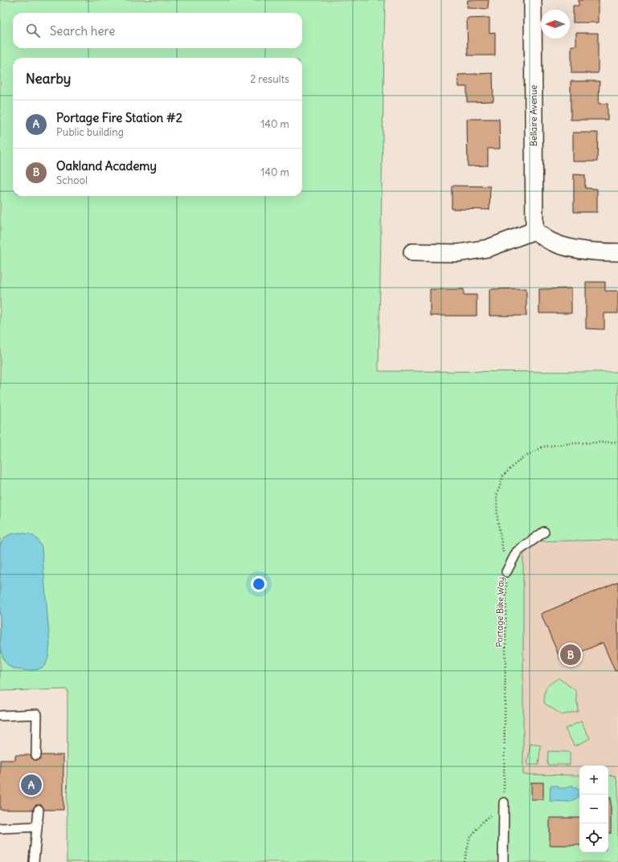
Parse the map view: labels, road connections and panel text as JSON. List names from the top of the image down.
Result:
{
  "streets": {
    "street": ["Bellaire Avenue"],
    "path": ["Portage Bike Way"]
  },
  "north": "left",
  "page": {
    "search": "Search here",
    "heading": ["Nearby", "2 results"],
    "list": [
      {
        "mark": "A",
        "name": "Portage Fire Station #2",
        "note": "Public building",
        "value": "140 m"
      },
      {
        "mark": "B",
        "name": "Oakland Academy",
        "note": "School",
        "value": "140 m"
      }
    ],
    "pins": ["B", "A"],
    "map_buttons": ["+", "−"]
  }
}
